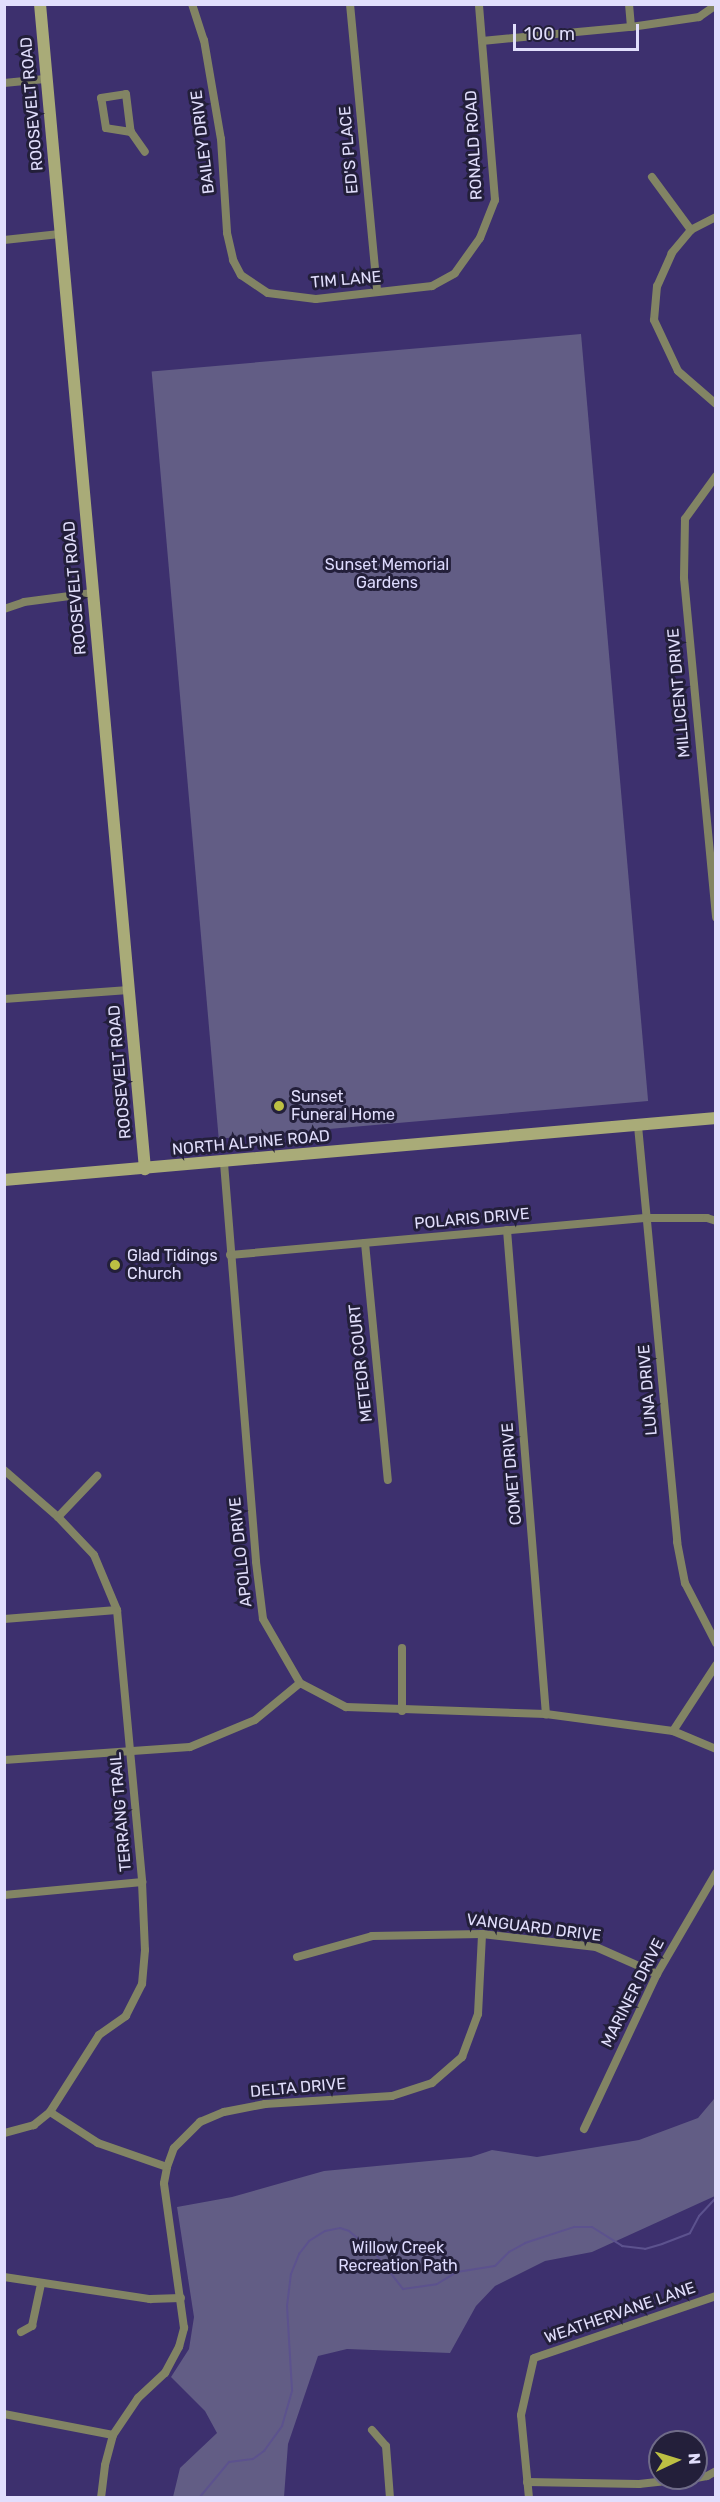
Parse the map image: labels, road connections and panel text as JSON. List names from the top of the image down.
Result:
{
  "streets": {
    "street": [
      "ROOSEVELT ROAD",
      "BAILEY DRIVE",
      "RONALD ROAD",
      "ED'S PLACE",
      "TIM LANE",
      "MILLICENT DRIVE",
      "NORTH ALPINE ROAD",
      "POLARIS DRIVE",
      "METEOR COURT",
      "LUNA DRIVE",
      "COMET DRIVE",
      "APOLLO DRIVE",
      "TERRANG TRAIL",
      "VANGUARD DRIVE",
      "MARINER DRIVE",
      "DELTA DRIVE",
      "WEATHERVANE LANE"
    ]
  },
  "crossings": [
    ["ROOSEVELT ROAD", "NORTH ALPINE ROAD"],
    ["BAILEY DRIVE", "TIM LANE"],
    ["RONALD ROAD", "TIM LANE"],
    ["ED'S PLACE", "TIM LANE"],
    ["NORTH ALPINE ROAD", "LUNA DRIVE"],
    ["NORTH ALPINE ROAD", "APOLLO DRIVE"],
    ["POLARIS DRIVE", "METEOR COURT"],
    ["POLARIS DRIVE", "LUNA DRIVE"],
    ["POLARIS DRIVE", "COMET DRIVE"],
    ["POLARIS DRIVE", "APOLLO DRIVE"],
    ["VANGUARD DRIVE", "MARINER DRIVE"],
    ["VANGUARD DRIVE", "DELTA DRIVE"]
  ],
  "parks": ["Sunset Memorial Gardens", "Willow Creek Recreation Path"],
  "places": ["Sunset Funeral Home", "Glad Tidings Church"],
  "scale_bar": "100 m",
  "north": "right"
}
